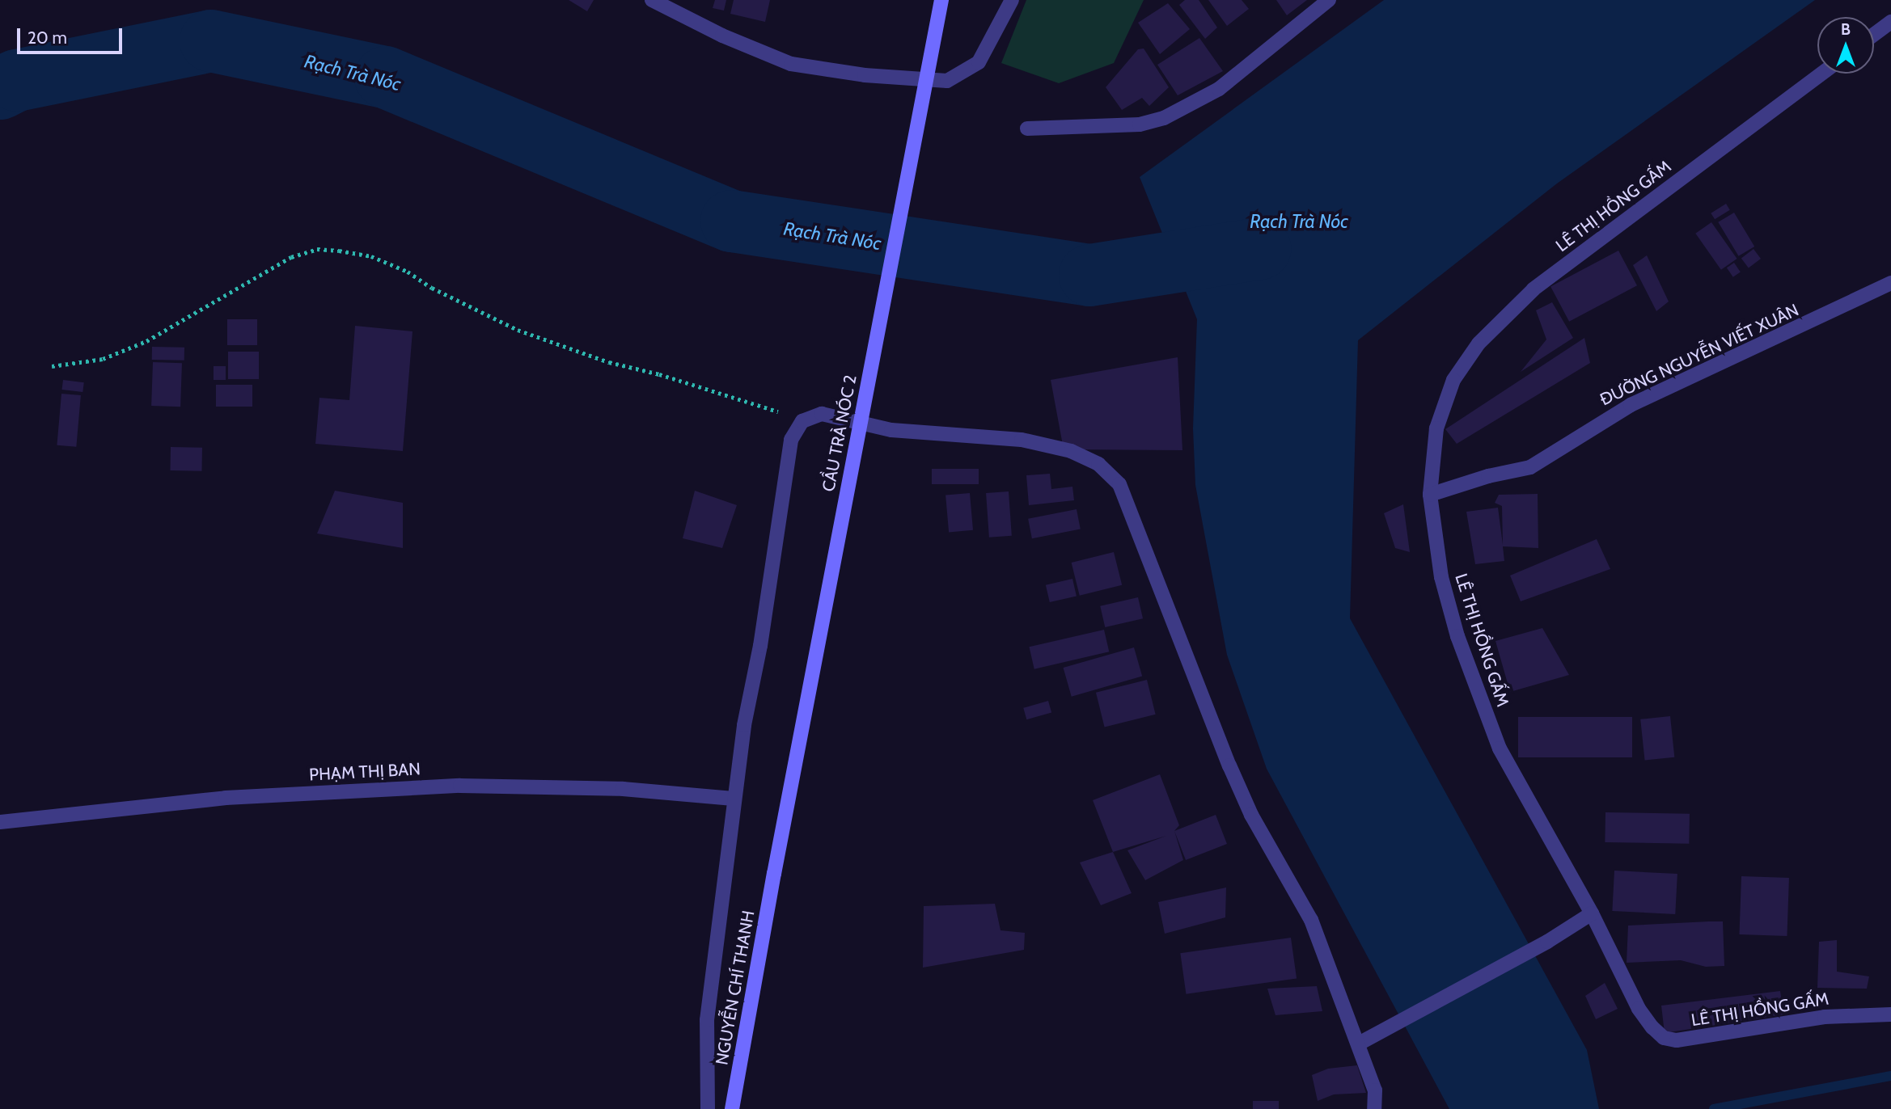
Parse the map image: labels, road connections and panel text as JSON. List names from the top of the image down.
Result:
{
  "streets": {
    "main road": ["CẦU TRÀ NÓC 2", "NGUYỄN CHÍ THANH"],
    "street": ["LÊ THỊ HỒNG GẤM", "ĐƯỜNG NGUYỄN VIẾT XUÂN", "PHẠM THỊ BAN"]
  },
  "crossings": [
    ["LÊ THỊ HỒNG GẤM", "ĐƯỜNG NGUYỄN VIẾT XUÂN"],
    ["CẦU TRÀ NÓC 2", "NGUYỄN CHÍ THANH"]
  ],
  "water": ["Rạch Trà Nóc"],
  "scale_bar": "20 m",
  "north": "top"
}
